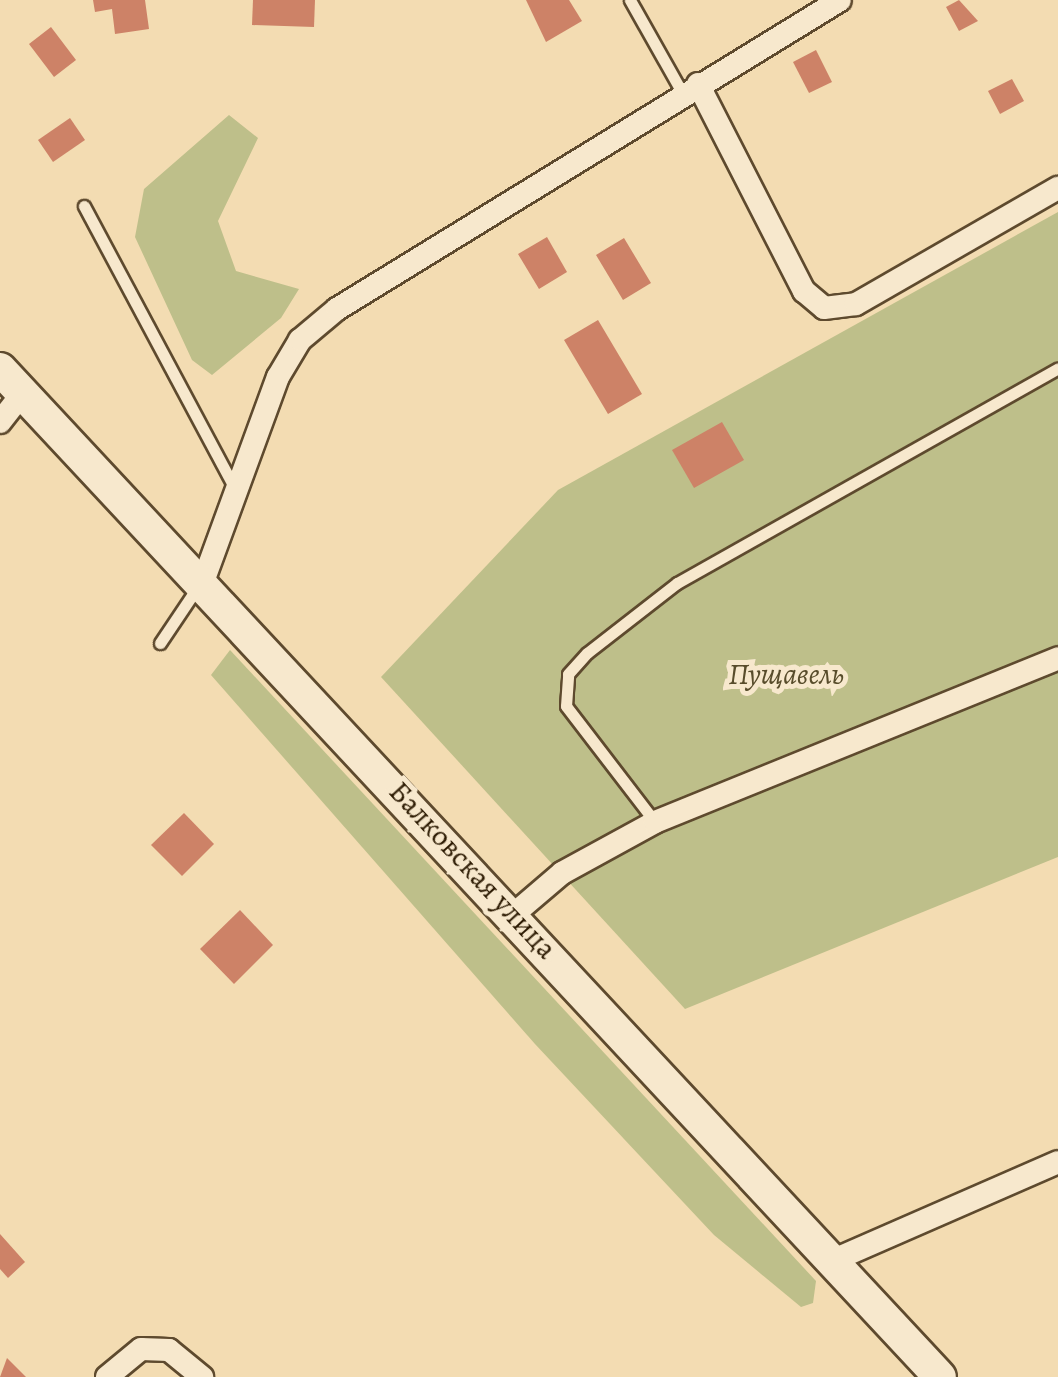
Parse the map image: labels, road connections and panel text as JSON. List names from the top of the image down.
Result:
{
  "streets": {
    "main road": ["Балковская улица"]
  },
  "parks": ["Пущавель"]
}
